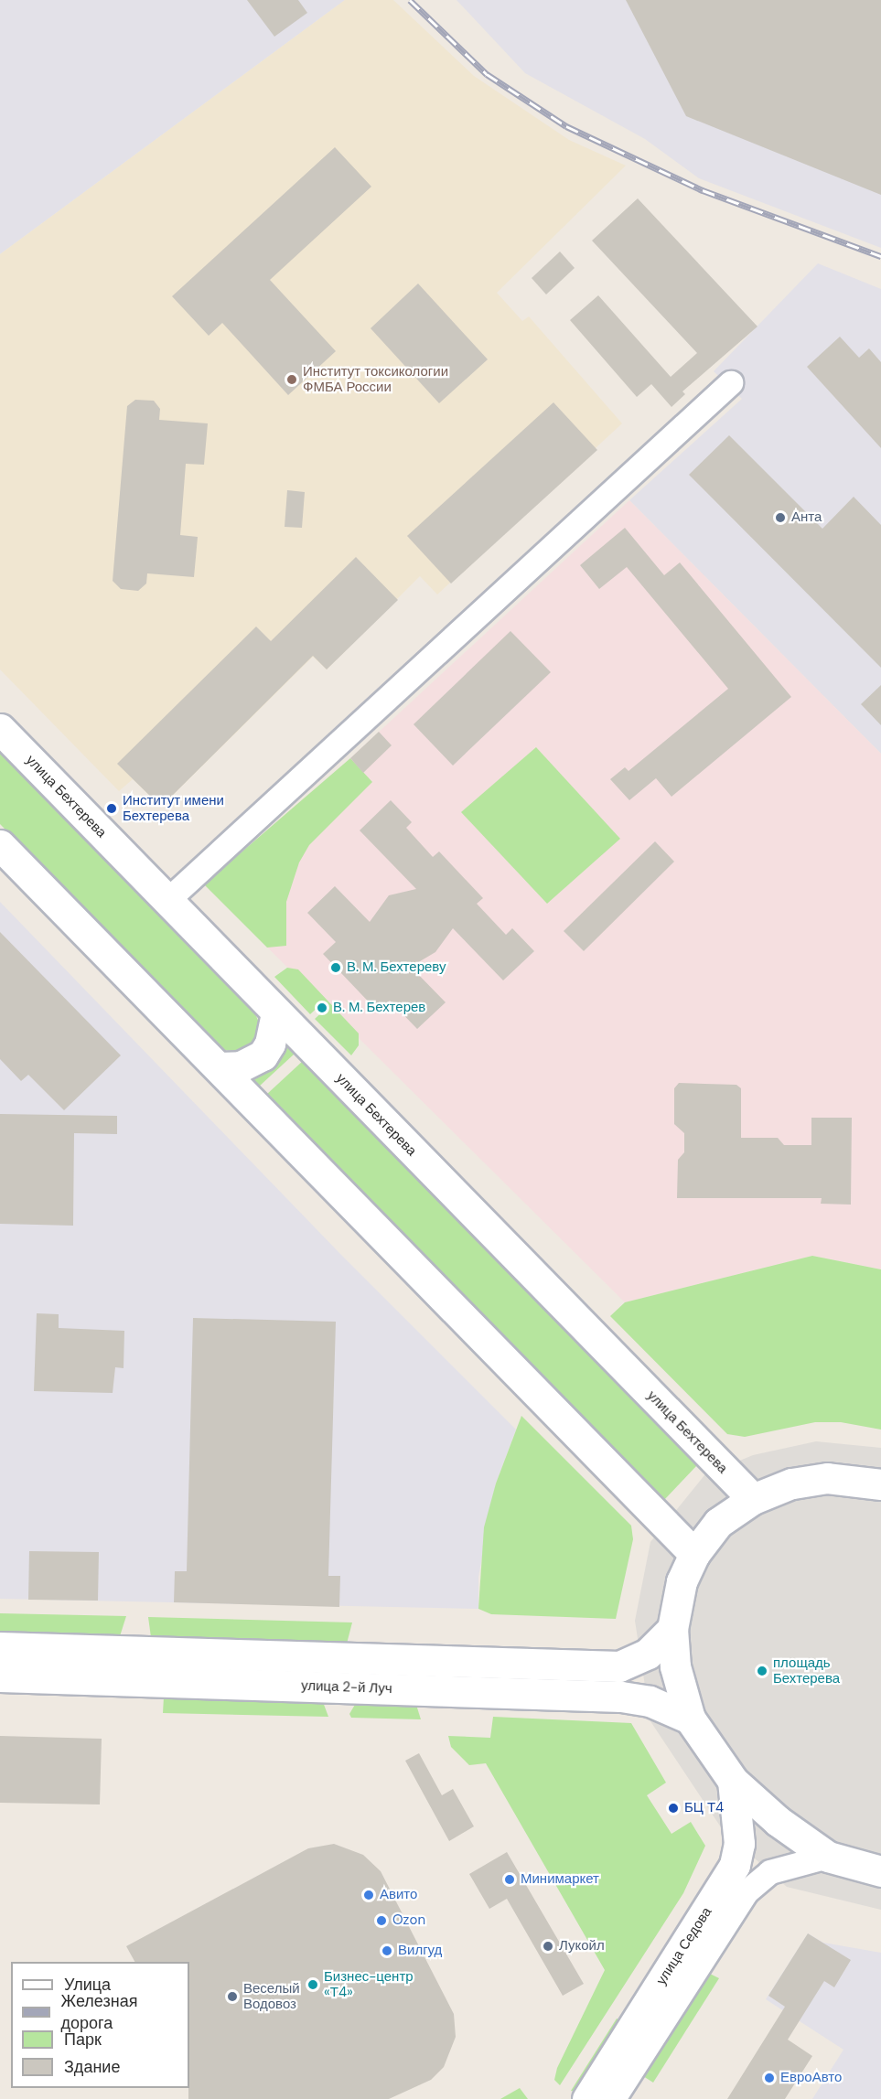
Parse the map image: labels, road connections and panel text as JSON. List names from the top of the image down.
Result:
{
  "streets": {
    "street": ["улица Бехтерева", "улица 2-й Луч", "улица Седова"]
  },
  "places": [
    "Институт токсикологии ФМБА России",
    "Анта",
    "Институт имени Бехтерева",
    "В. М. Бехтереву",
    "В. М. Бехтерев",
    "площадь Бехтерева",
    "БЦ Т4",
    "Минимаркет",
    "Авито",
    "Ozon",
    "Лукойл",
    "Вилгуд",
    "Бизнес-центр «Т4»",
    "Веселый Водовоз",
    "ЕвроАвто"
  ],
  "legend": [
    "Улица",
    "Железная дорога",
    "Парк",
    "Здание"
  ]
}
